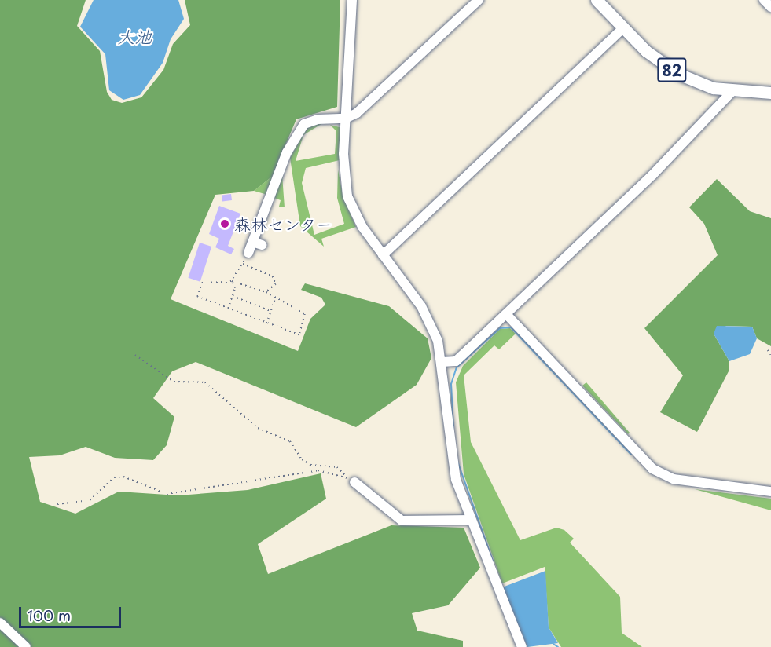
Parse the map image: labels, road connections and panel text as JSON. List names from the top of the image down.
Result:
{
  "streets": {
    "main road": ["82"]
  },
  "water": ["大池"],
  "places": ["森林センター"],
  "scale_bar": "100 m"
}
